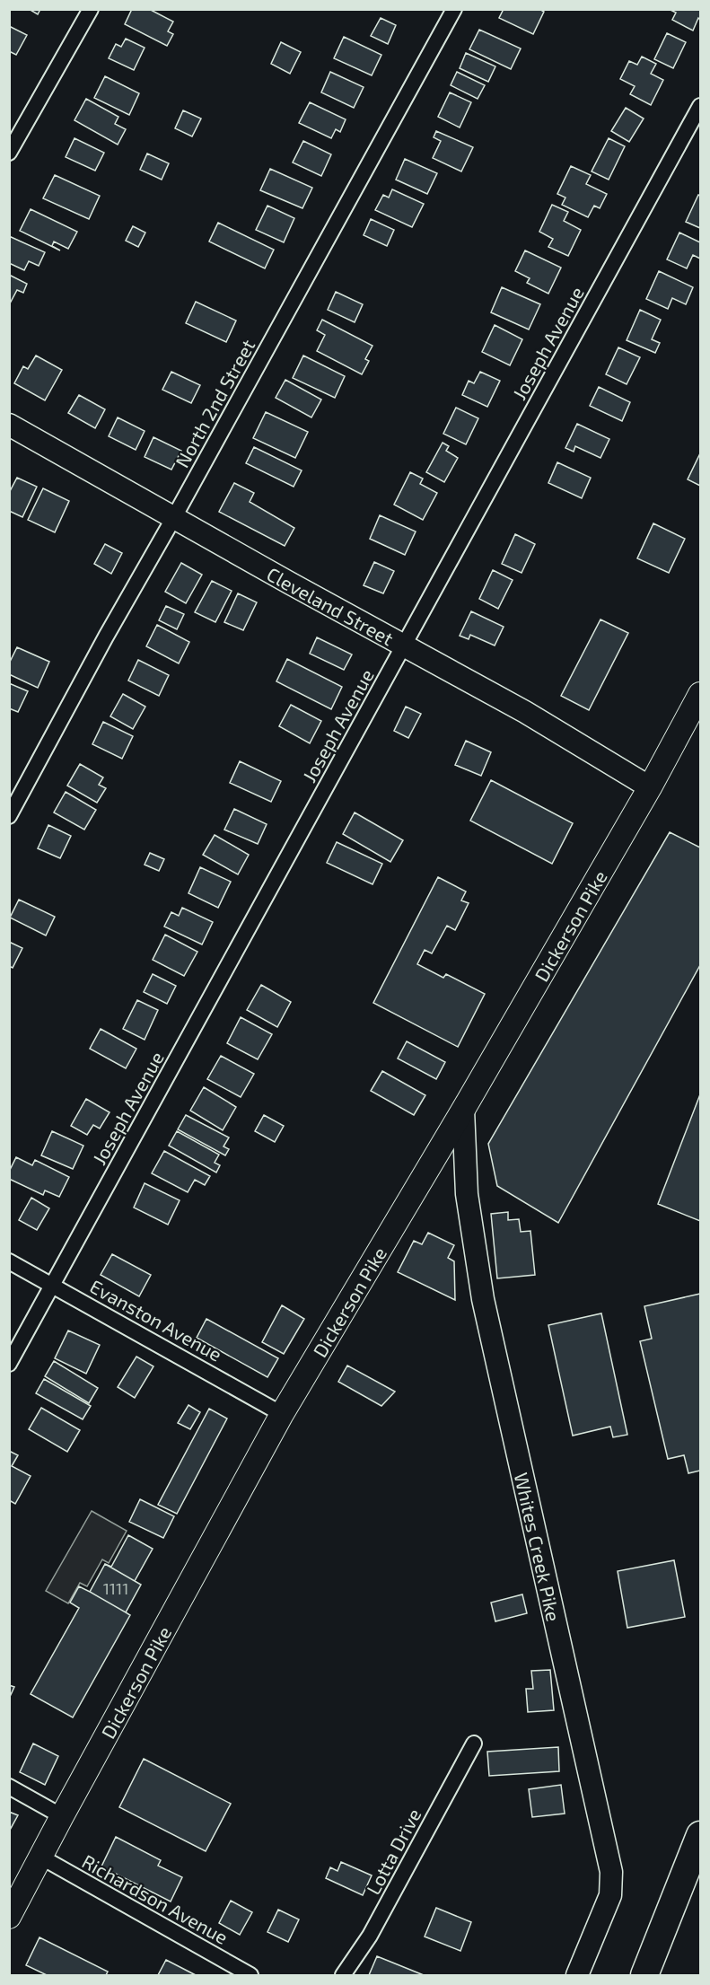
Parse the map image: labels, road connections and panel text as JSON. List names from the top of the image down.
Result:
{
  "streets": {
    "main road": ["Dickerson Pike"],
    "street": [
      "Joseph Avenue",
      "North 2nd Street",
      "Cleveland Street",
      "Evanston Avenue",
      "Whites Creek Pike",
      "Lotta Drive",
      "Richardson Avenue"
    ]
  },
  "crossings": [
    ["Joseph Avenue", "Cleveland Street"],
    ["Joseph Avenue", "Evanston Avenue"],
    ["North 2nd Street", "Cleveland Street"],
    ["Cleveland Street", "Dickerson Pike"],
    ["Dickerson Pike", "Evanston Avenue"],
    ["Dickerson Pike", "Whites Creek Pike"],
    ["Dickerson Pike", "Richardson Avenue"]
  ],
  "house_numbers": ["1111"]
}
